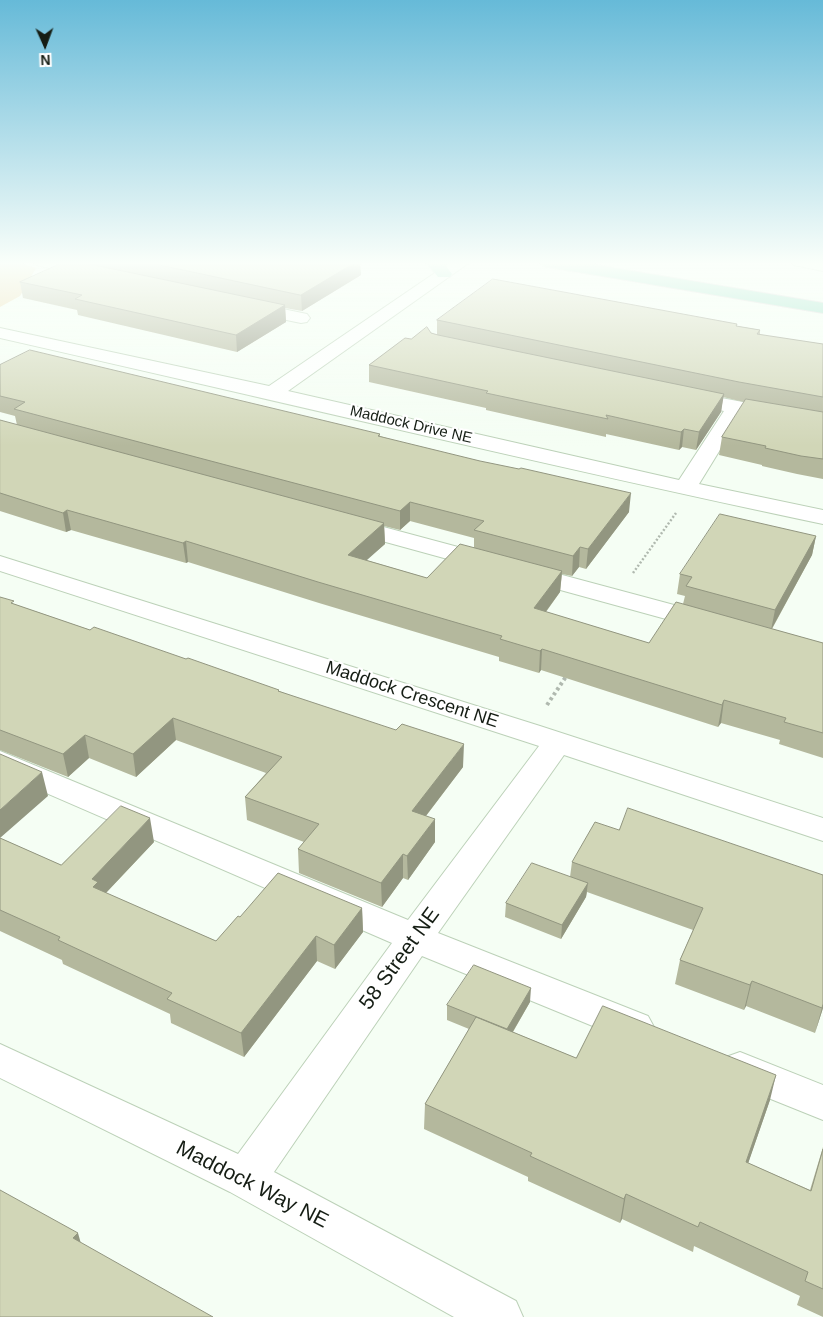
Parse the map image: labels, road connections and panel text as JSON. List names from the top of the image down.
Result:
{
  "streets": {
    "street": [
      "Maddock Drive NE",
      "Maddock Crescent NE",
      "58 Street NE",
      "Maddock Way NE"
    ]
  },
  "crossings": [
    ["Maddock Crescent NE", "58 Street NE"],
    ["58 Street NE", "Maddock Way NE"]
  ],
  "north": "bottom"
}
